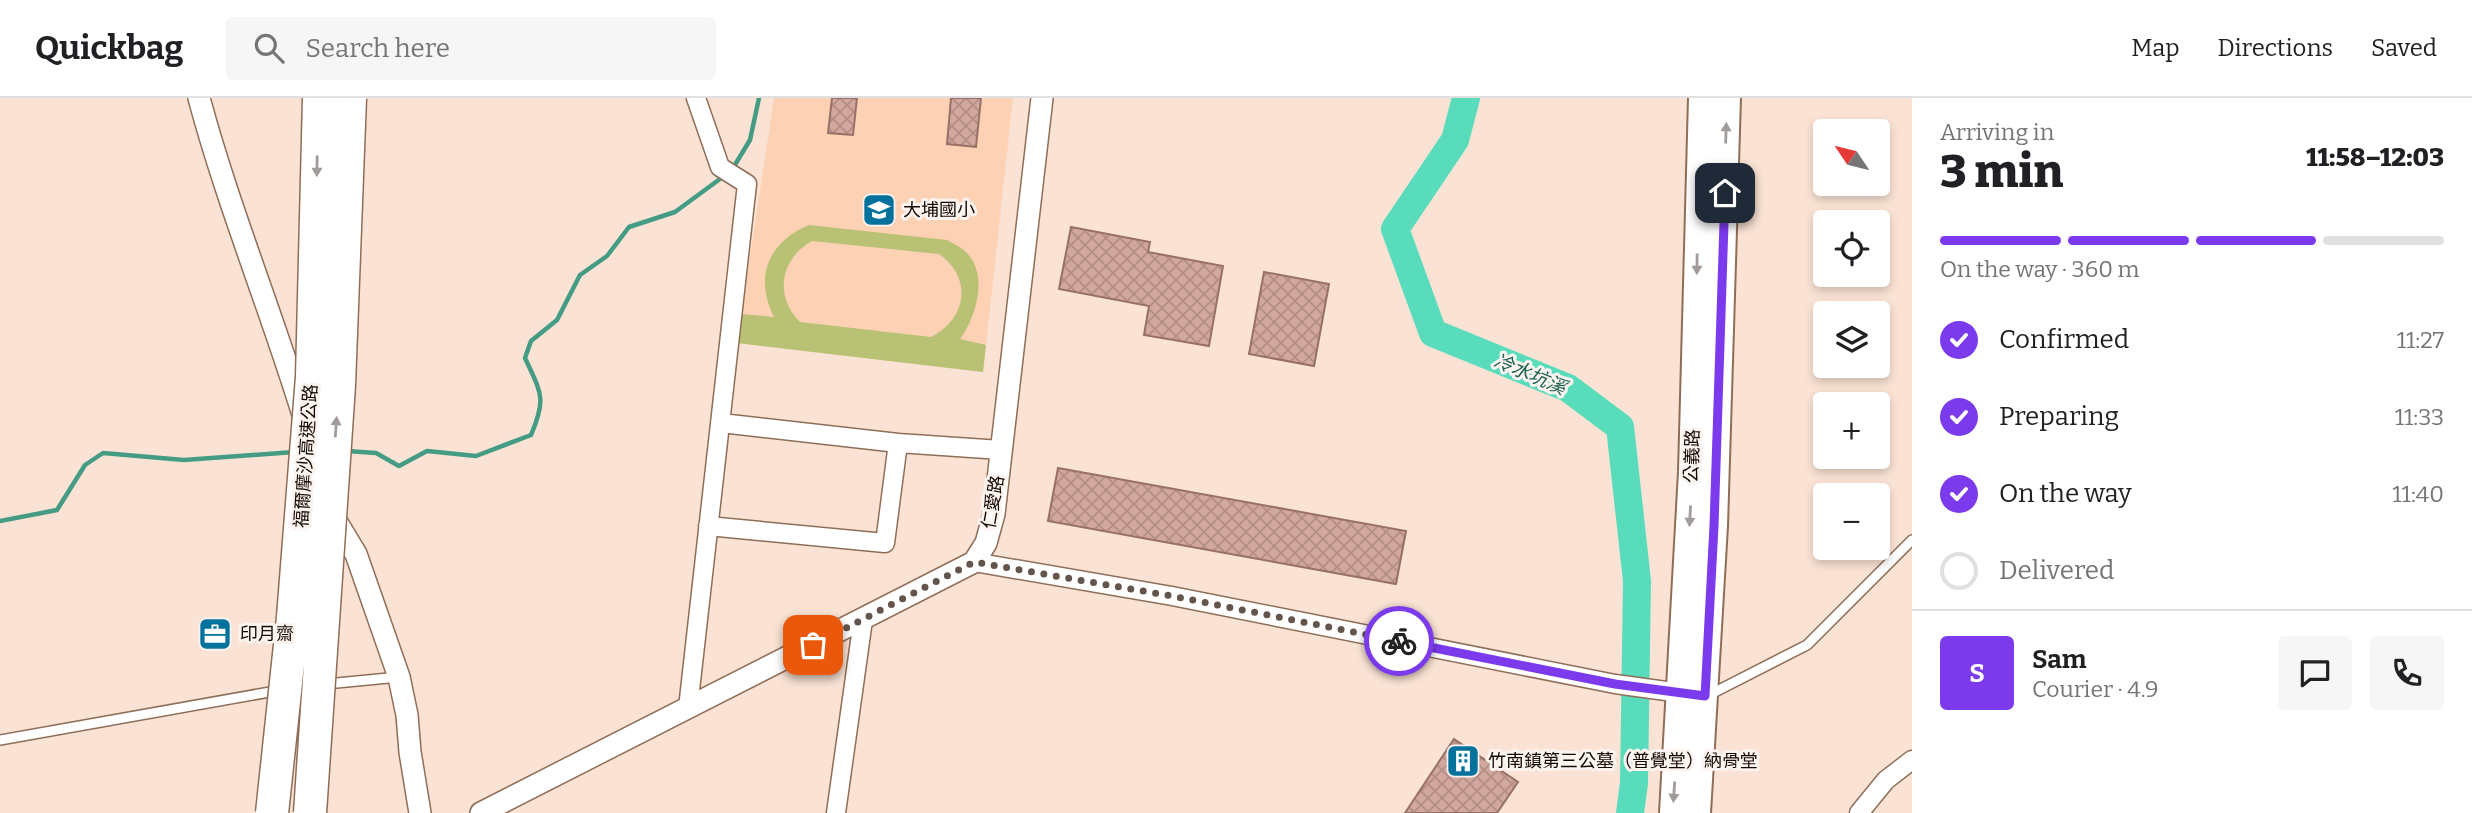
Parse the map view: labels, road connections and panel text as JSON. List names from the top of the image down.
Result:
{
  "streets": {
    "highway": ["福爾摩沙高速公路"],
    "main road": ["公義路"],
    "street": ["仁愛路"]
  },
  "water": ["冷水坑溪"],
  "places": {
    "school or university": ["大埔國小"],
    "office": ["印月齋"],
    "building": ["竹南鎮第三公墓（普覺堂）納骨堂"]
  },
  "north": "top left",
  "page": {
    "header": "Quickbag",
    "search": "Search here",
    "nav": ["Map", "Directions", "Saved"],
    "heading": ["3 min", "Arriving in", "11:58–12:03"],
    "panel": ["Sam", "Courier · 4.9"],
    "map_buttons": ["+", "−"],
    "bar": "On the way · 360 m",
    "list": [
      ["Confirmed", "11:27"],
      ["Preparing", "11:33"],
      ["On the way", "11:40"],
      "Delivered"
    ],
    "round": "S"
  }
}
